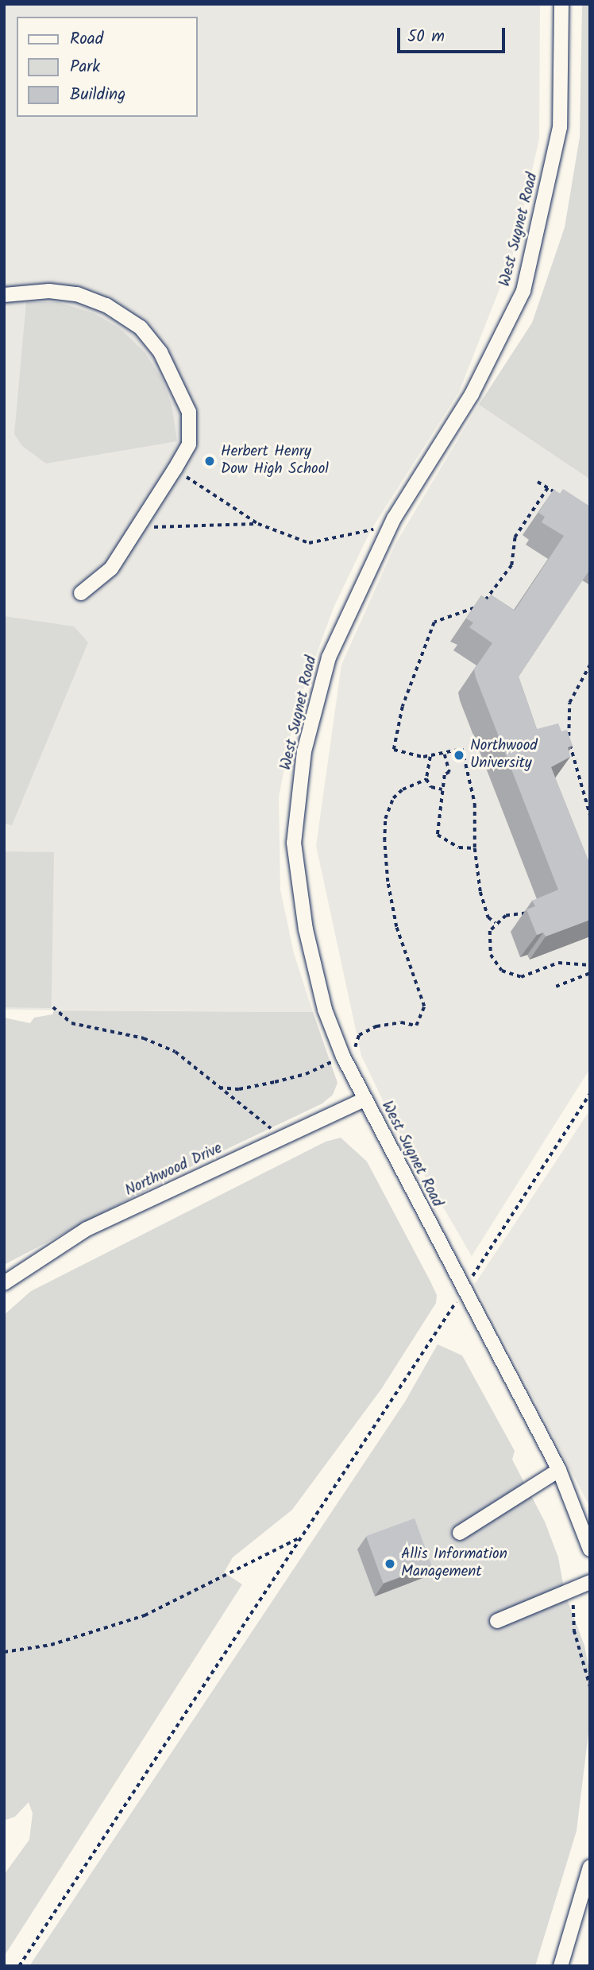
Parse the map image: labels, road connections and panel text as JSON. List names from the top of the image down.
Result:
{
  "streets": {
    "street": ["West Sugnet Road", "Northwood Drive"]
  },
  "crossings": [
    ["West Sugnet Road", "Northwood Drive"]
  ],
  "places": ["Herbert Henry Dow High School", "Northwood University", "Allis Information Management"],
  "legend": ["Road", "Park", "Building"],
  "scale_bar": "50 m"
}
